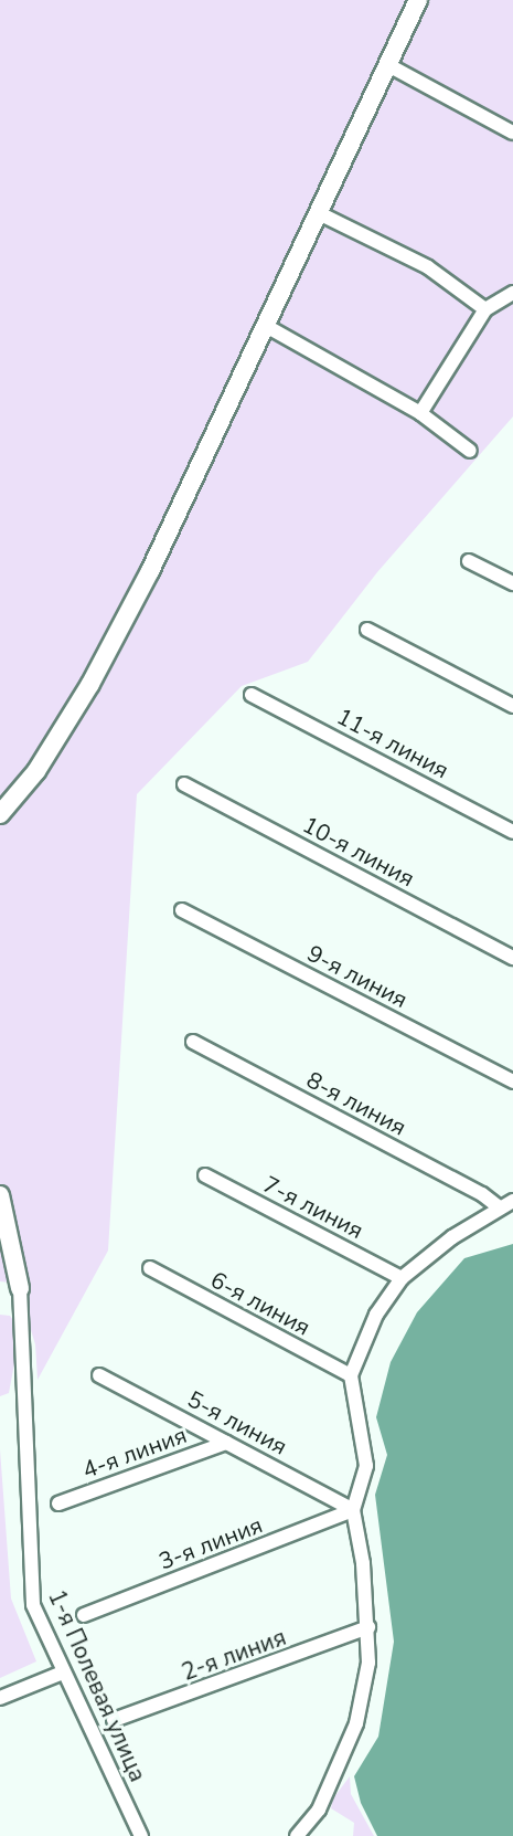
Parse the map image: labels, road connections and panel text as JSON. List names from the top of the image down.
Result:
{
  "streets": {
    "street": [
      "11-я линия",
      "10-я линия",
      "9-я линия",
      "8-я линия",
      "7-я линия",
      "6-я линия",
      "5-я линия",
      "4-я линия",
      "3-я линия",
      "2-я линия",
      "1-я Полевая улица"
    ]
  },
  "crossings": [
    ["5-я линия", "4-я линия"],
    ["5-я линия", "3-я линия"]
  ]
}
